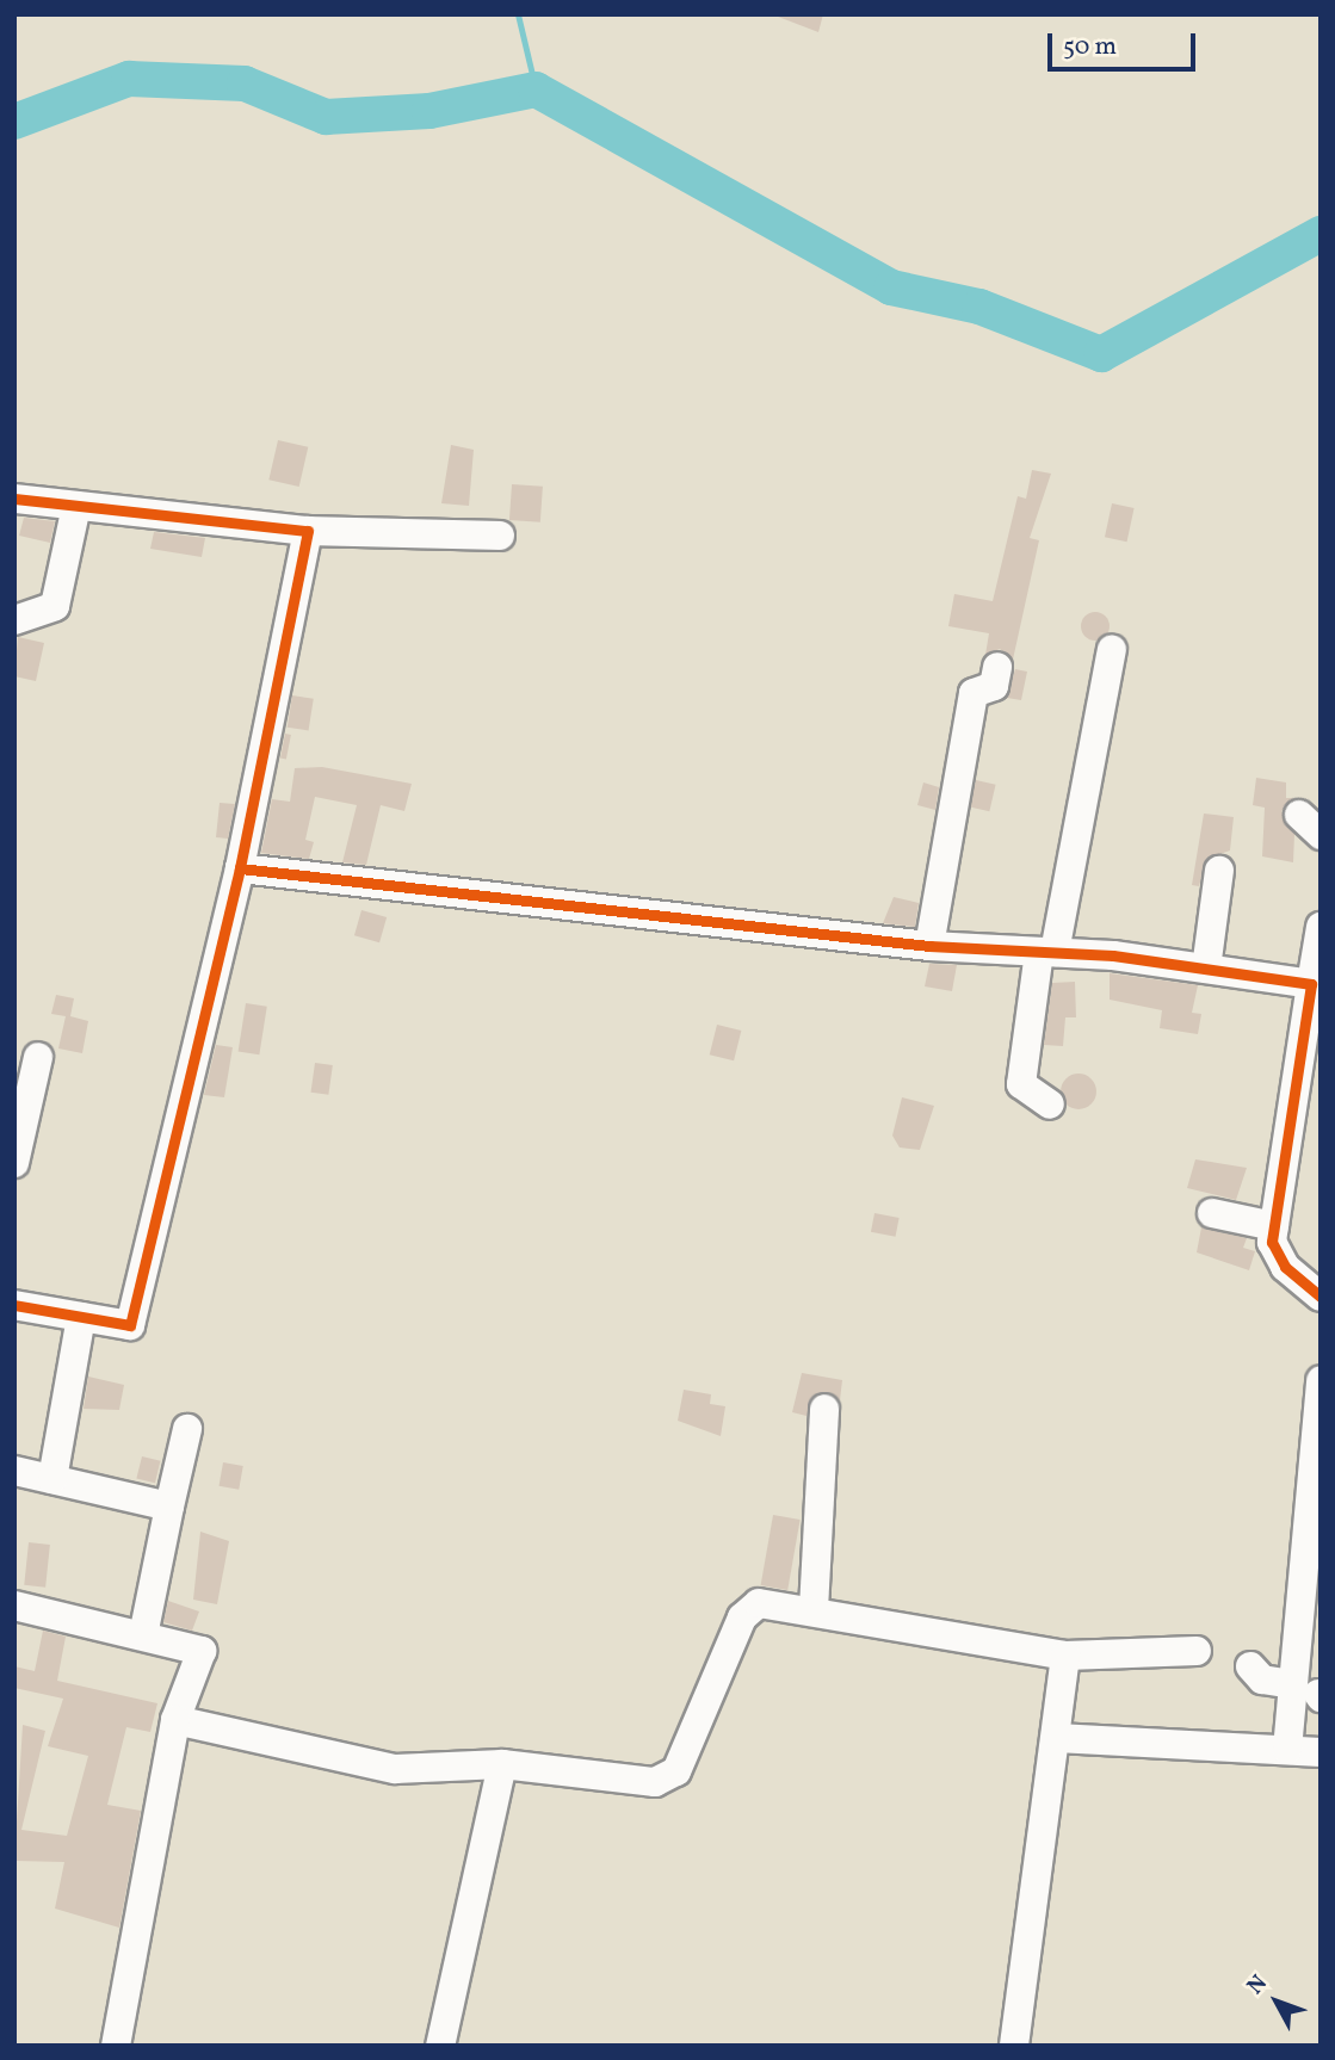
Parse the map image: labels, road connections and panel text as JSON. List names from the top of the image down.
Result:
{
  "scale_bar": "50 m",
  "north": "top left"
}
